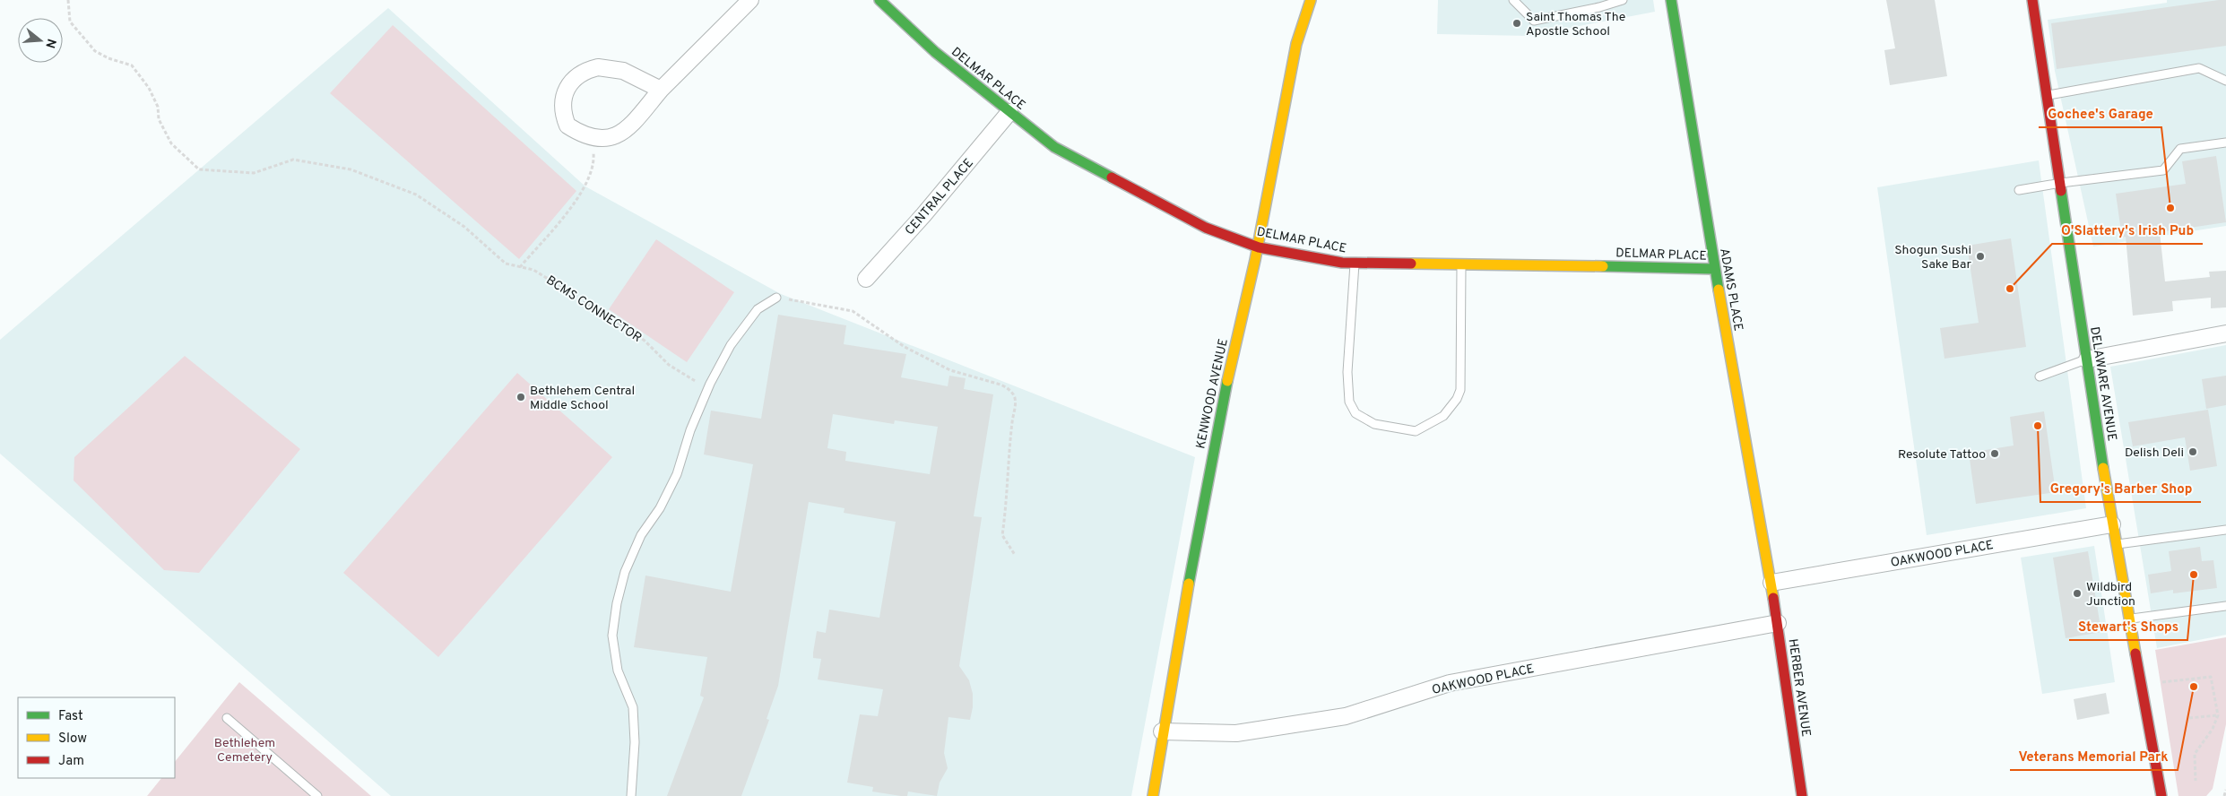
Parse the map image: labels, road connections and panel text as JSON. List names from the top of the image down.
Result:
{
  "streets": {
    "street": [
      "DELMAR PLACE",
      "CENTRAL PLACE",
      "ADAMS PLACE",
      "DELAWARE AVENUE",
      "KENWOOD AVENUE",
      "OAKWOOD PLACE",
      "HERBER AVENUE"
    ],
    "path": ["BCMS CONNECTOR"]
  },
  "crossings": [
    ["DELMAR PLACE", "CENTRAL PLACE"],
    ["DELMAR PLACE", "ADAMS PLACE"],
    ["DELMAR PLACE", "KENWOOD AVENUE"],
    ["ADAMS PLACE", "OAKWOOD PLACE"],
    ["ADAMS PLACE", "HERBER AVENUE"],
    ["DELAWARE AVENUE", "OAKWOOD PLACE"],
    ["KENWOOD AVENUE", "OAKWOOD PLACE"],
    ["OAKWOOD PLACE", "HERBER AVENUE"]
  ],
  "parks": ["Bethlehem Cemetery"],
  "places": [
    "Saint Thomas The Apostle School",
    "Gochee's Garage",
    "Shogun Sushi Sake Bar",
    "O'Slattery's Irish Pub",
    "Bethlehem Central Middle School",
    "Gregory's Barber Shop",
    "Delish Deli",
    "Resolute Tattoo",
    "Stewart's Shops",
    "Wildbird Junction",
    "Veterans Memorial Park"
  ],
  "legend": ["Fast", "Slow", "Jam"],
  "north": "right"
}
